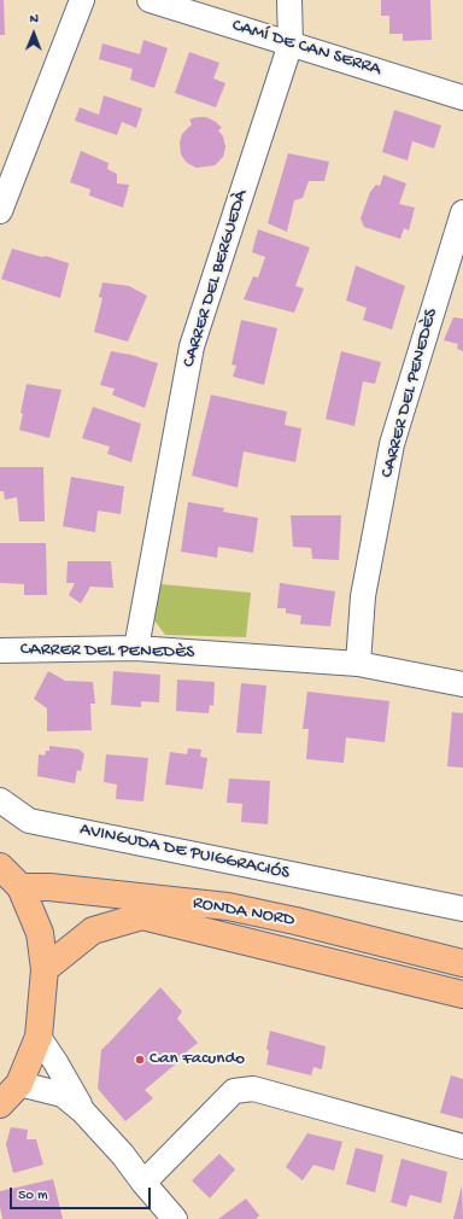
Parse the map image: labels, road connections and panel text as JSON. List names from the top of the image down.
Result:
{
  "streets": {
    "main road": ["RONDA NORD"],
    "street": [
      "CAMÍ DE CAN SERRA",
      "CARRER DEL BERGUEDÀ",
      "CARRER DEL PENEDÈS",
      "AVINGUDA DE PUIGGRACIÓS"
    ]
  },
  "crossings": [
    ["CAMÍ DE CAN SERRA", "CARRER DEL BERGUEDÀ"],
    ["CARRER DEL BERGUEDÀ", "CARRER DEL PENEDÈS"]
  ],
  "places": ["Can Facundo"],
  "scale_bar": "50 m",
  "north": "top"
}
